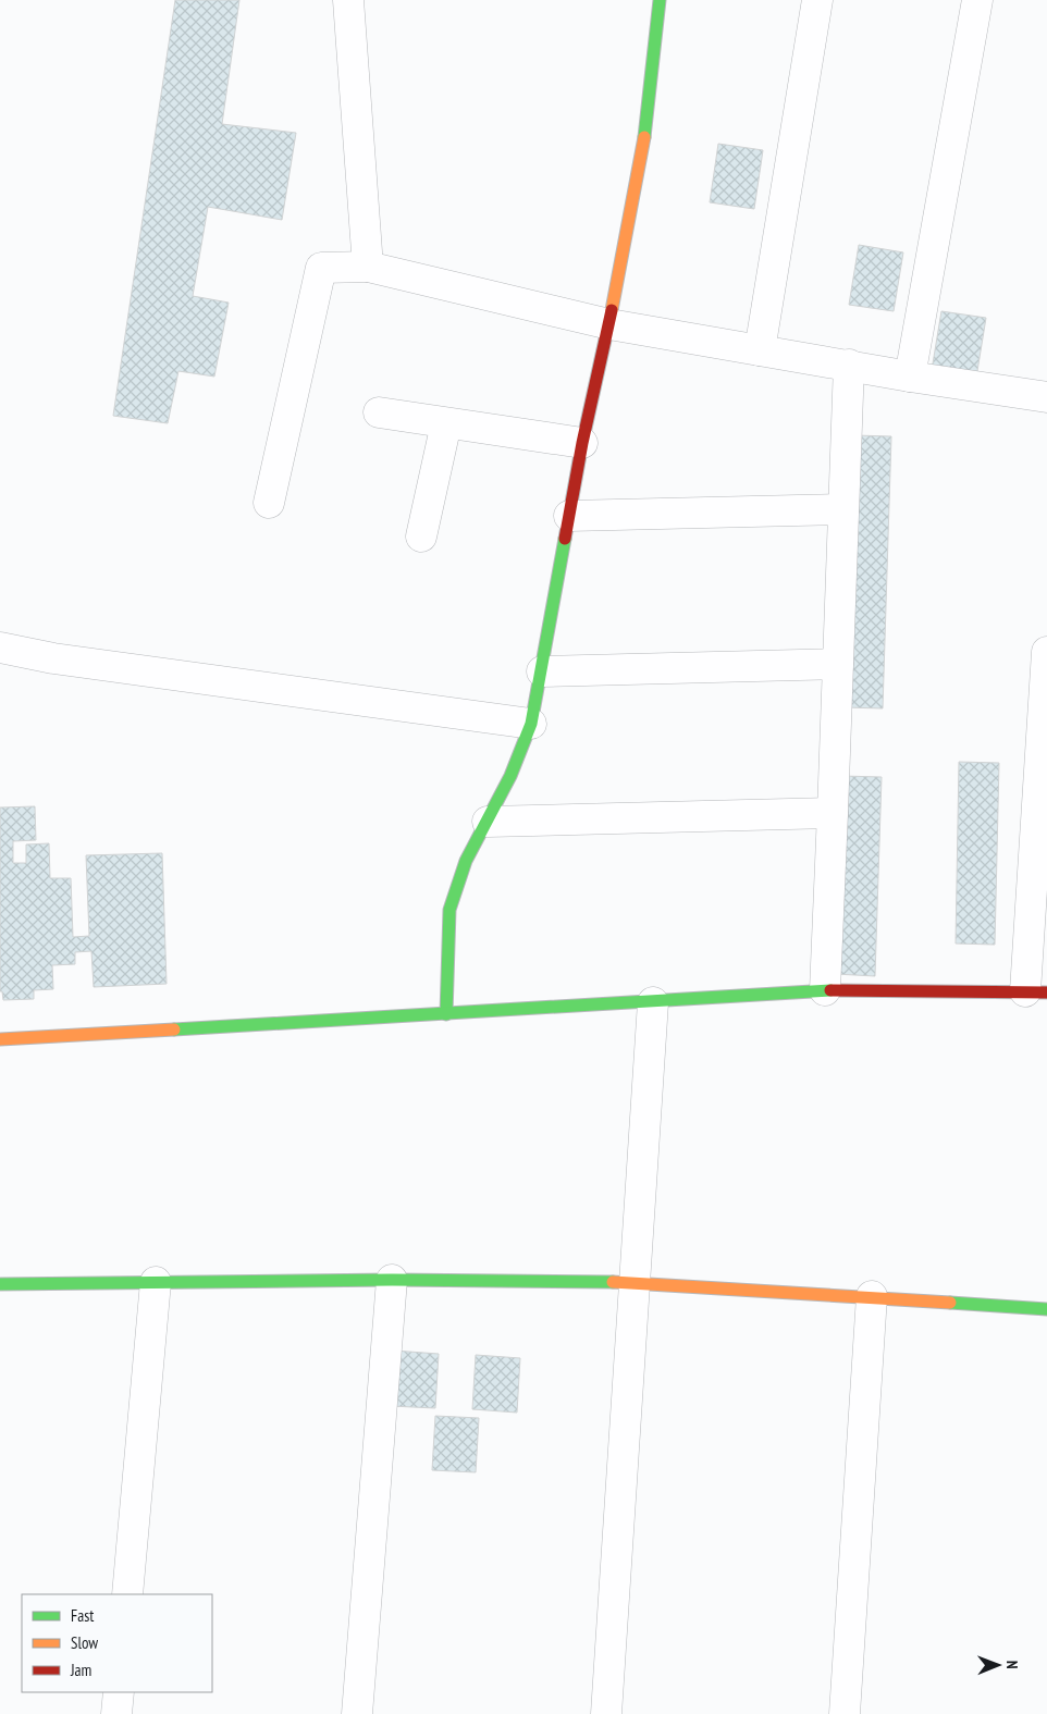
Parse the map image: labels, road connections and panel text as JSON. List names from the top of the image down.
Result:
{
  "legend": ["Fast", "Slow", "Jam"],
  "north": "right"
}
